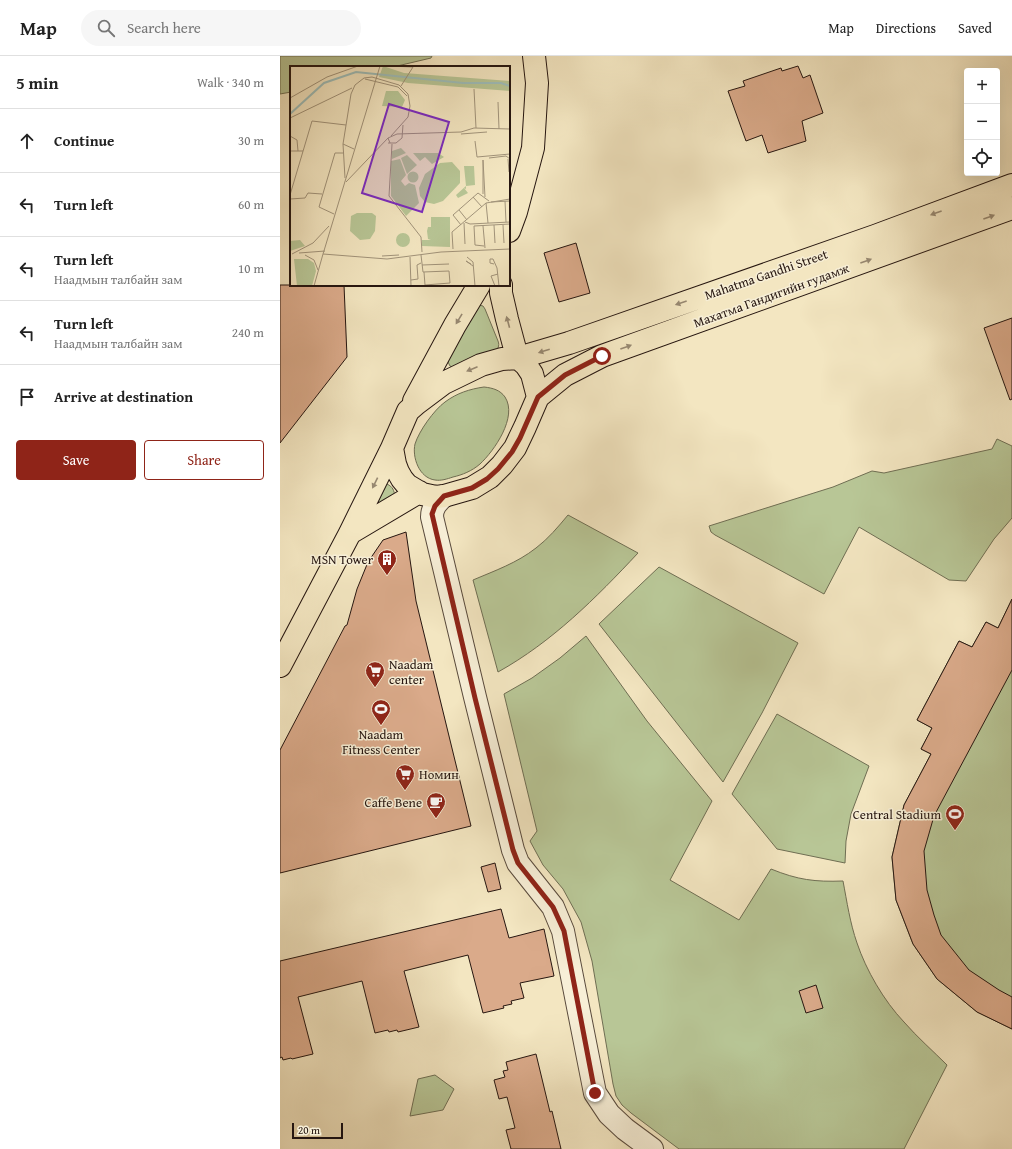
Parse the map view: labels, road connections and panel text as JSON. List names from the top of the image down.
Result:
{
  "streets": {
    "main road": ["Mahatma Gandhi Street", "Махатма Гандигийн гудамж"]
  },
  "crossings": [
    ["Mahatma Gandhi Street", "Махатма Гандигийн гудамж"]
  ],
  "one_way": ["Mahatma Gandhi Street", "Махатма Гандигийн гудамж"],
  "places": {
    "building": ["MSN Tower"],
    "supermarket": ["Naadam center", "Номин"],
    "sports": ["Naadam Fitness Center", "Central Stadium"],
    "cafe": ["Caffe Bene"]
  },
  "scale_bar": "20 m",
  "page": {
    "header": "Map",
    "search": "Search here",
    "nav": ["Map", "Directions", "Saved"],
    "heading": ["5 min", "Walk · 340 m"],
    "map_buttons": ["+", "−"],
    "list": [
      ["Continue", "30 m"],
      ["Turn left", "60 m"],
      ["Turn left", "Наадмын талбайн зам", "10 m"],
      ["Turn left", "Наадмын талбайн зам", "240 m"],
      "Arrive at destination"
    ],
    "buttons": ["Save", "Share"],
    "scale": "20 m"
  }
}
